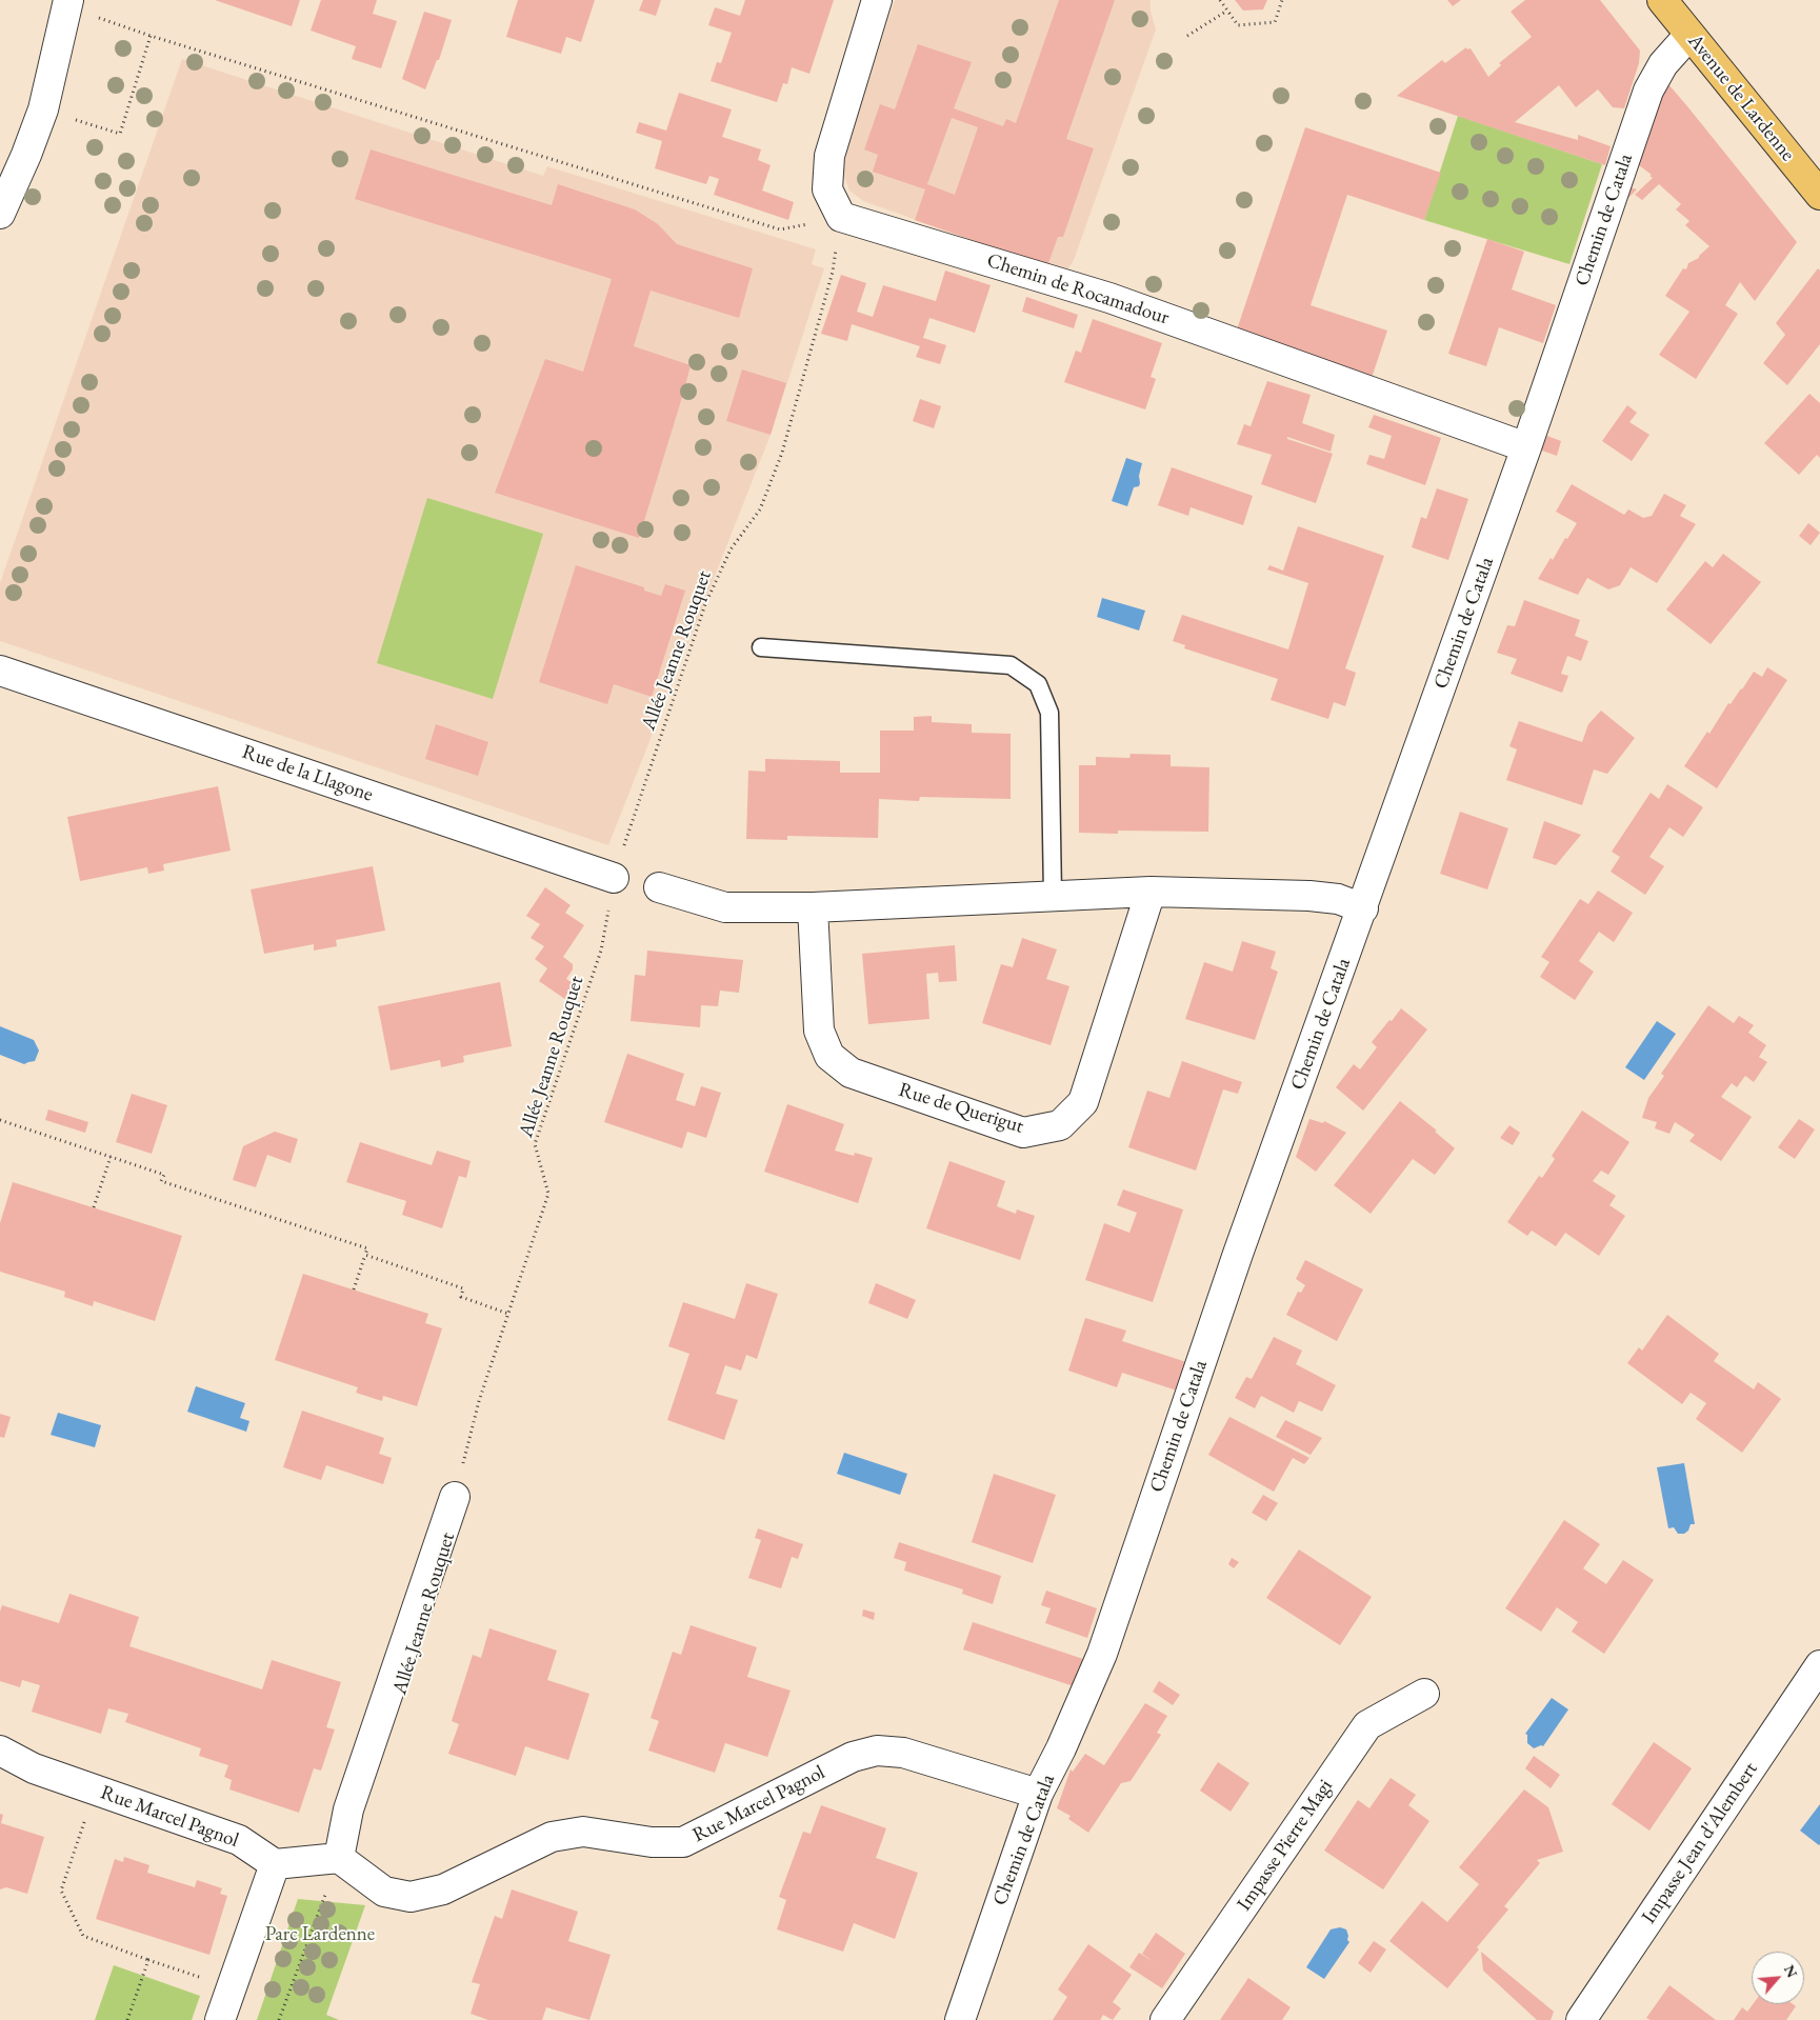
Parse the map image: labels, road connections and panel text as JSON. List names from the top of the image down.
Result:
{
  "streets": {
    "main road": ["Avenue de Lardenne"],
    "street": [
      "Chemin de Catala",
      "Chemin de Rocamadour",
      "Rue de la Llagone",
      "Rue de Querigut",
      "Rue Marcel Pagnol",
      "Impasse Jean d'Alembert",
      "Impasse Pierre Magi"
    ],
    "path": ["Allée Jeanne Rouquet"]
  },
  "crossings": [
    ["Avenue de Lardenne", "Chemin de Catala"],
    ["Chemin de Catala", "Chemin de Rocamadour"],
    ["Chemin de Catala", "Rue Marcel Pagnol"],
    ["Chemin de Rocamadour", "Allée Jeanne Rouquet"],
    ["Allée Jeanne Rouquet", "Rue de la Llagone"]
  ],
  "parks": ["Parc Lardenne"],
  "north": "top right"
}
